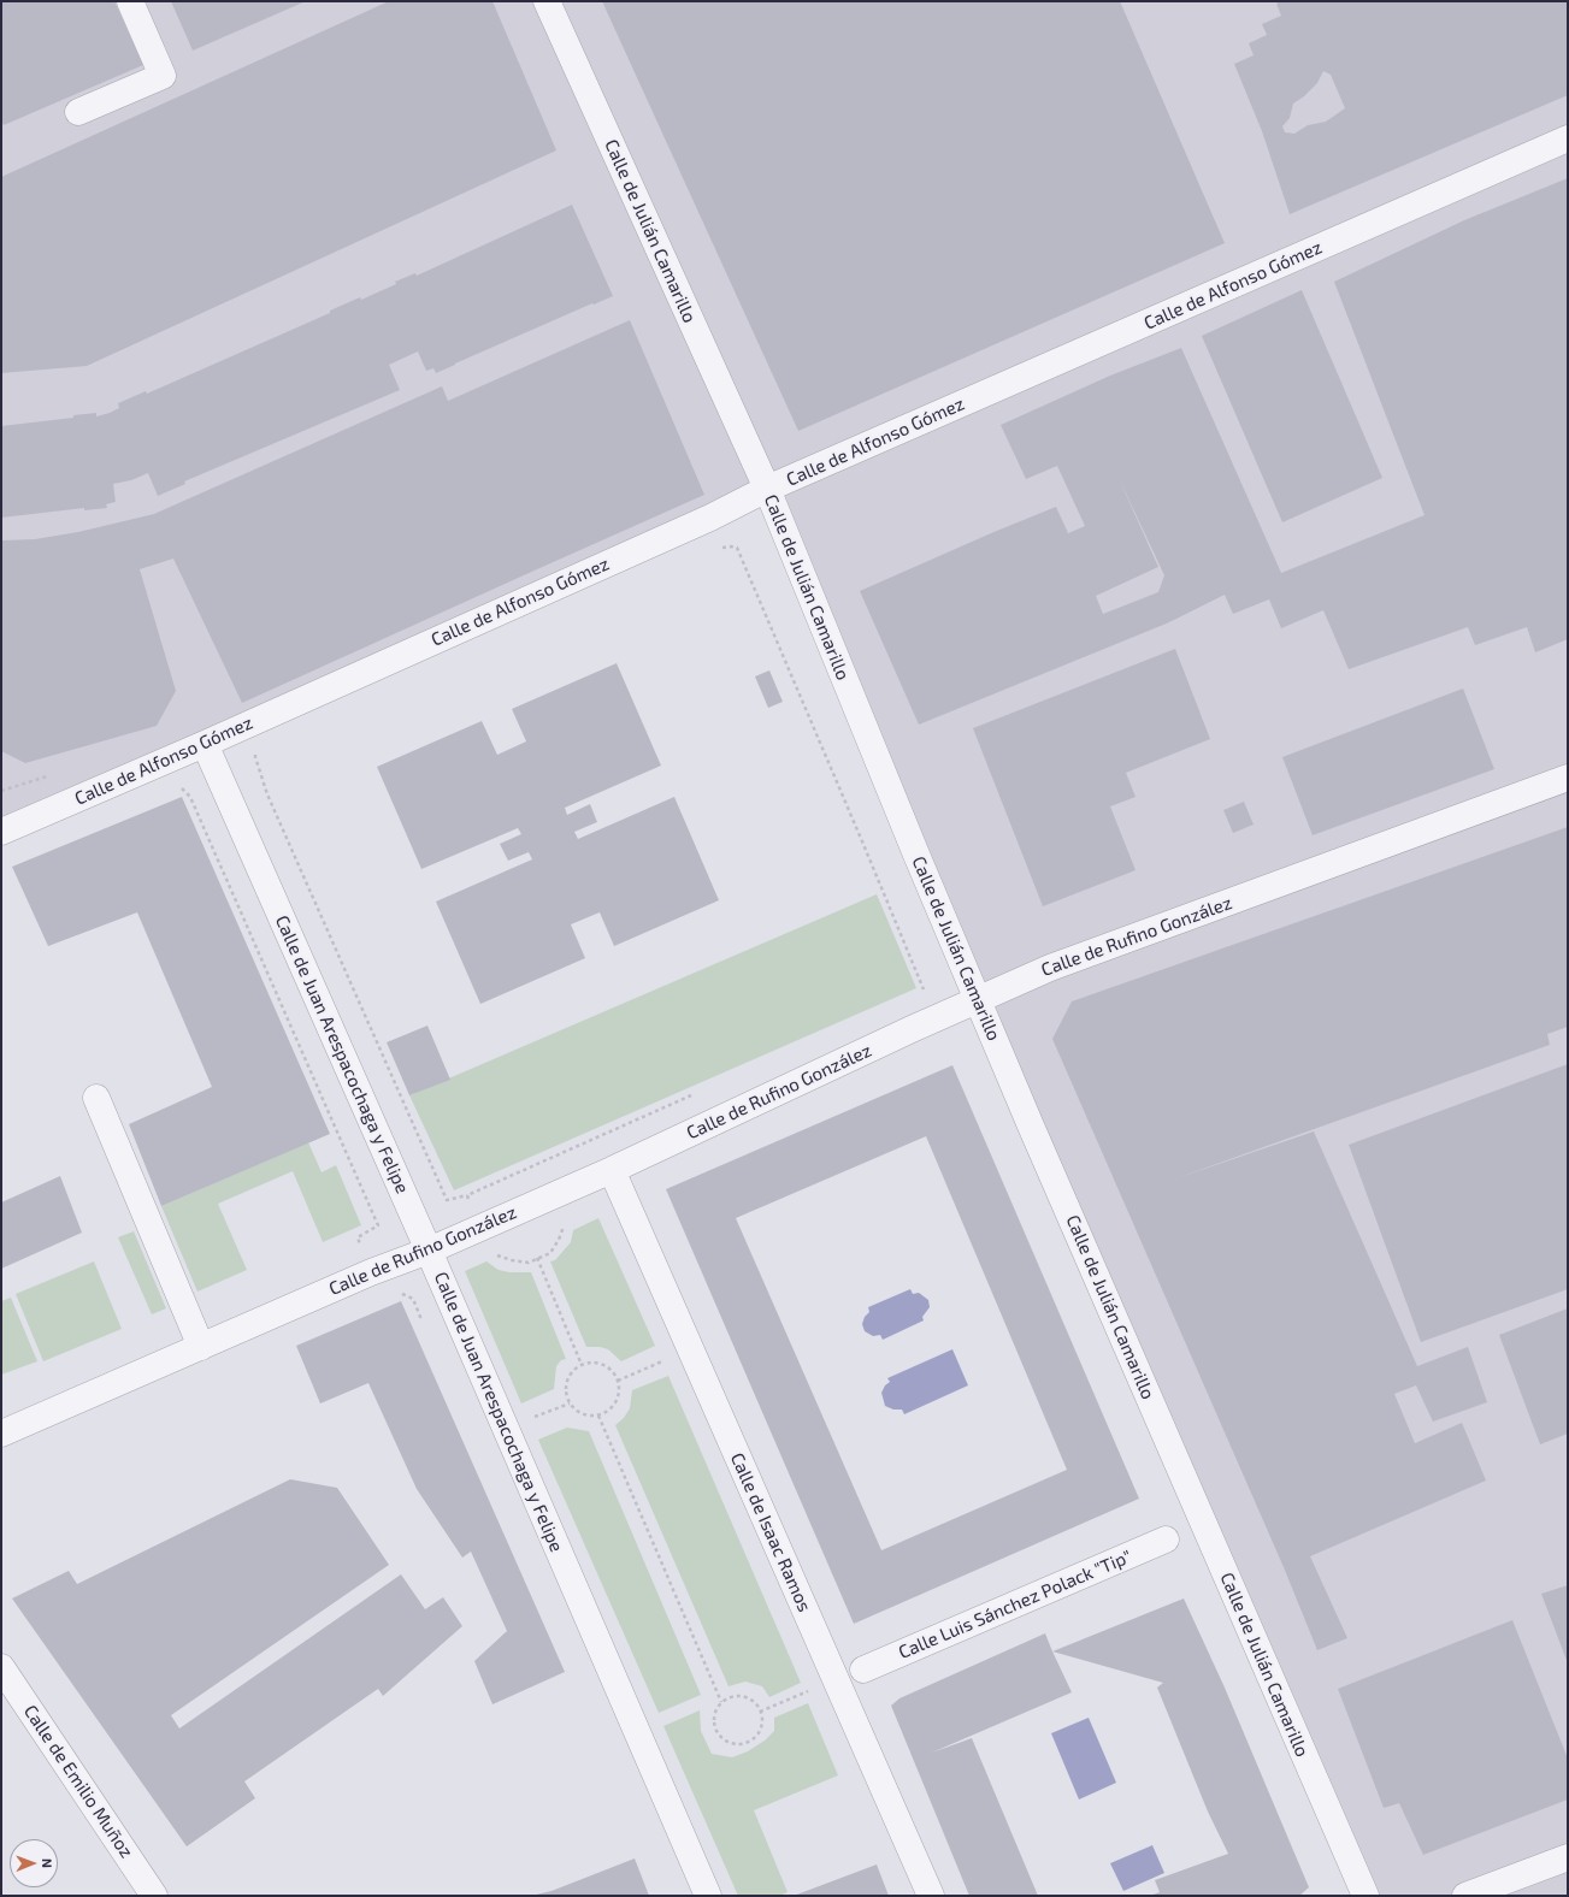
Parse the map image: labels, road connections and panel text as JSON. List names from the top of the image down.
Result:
{
  "streets": {
    "street": [
      "Calle de Julián Camarillo",
      "Calle de Alfonso Gómez",
      "Calle de Rufino González",
      "Calle de Juan Arespacochaga y Felipe",
      "Calle de Isaac Ramos",
      "Calle Luis Sánchez Polack \"Tip\"",
      "Calle de Emilio Muñoz"
    ]
  },
  "crossings": [
    ["Calle de Julián Camarillo", "Calle de Alfonso Gómez"],
    ["Calle de Julián Camarillo", "Calle de Rufino González"],
    ["Calle de Alfonso Gómez", "Calle de Juan Arespacochaga y Felipe"],
    ["Calle de Rufino González", "Calle de Juan Arespacochaga y Felipe"],
    ["Calle de Rufino González", "Calle de Isaac Ramos"]
  ],
  "north": "right"
}
